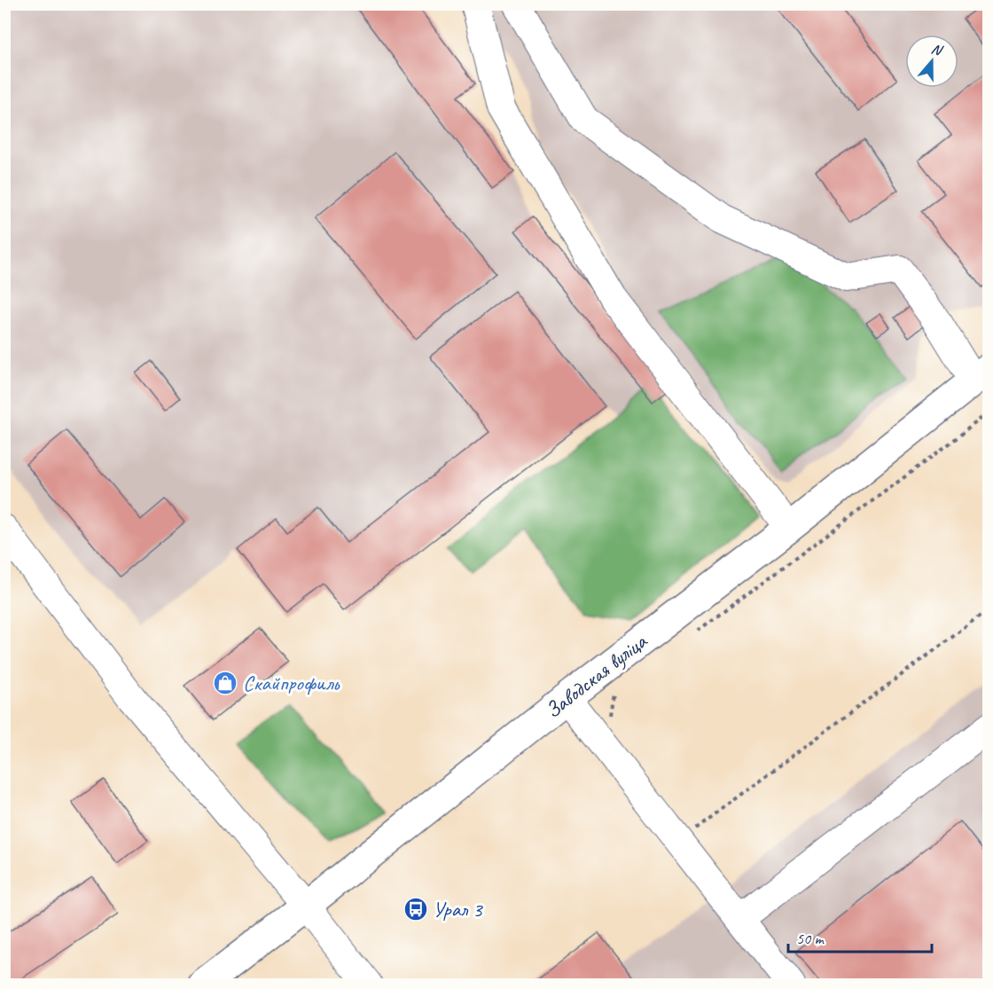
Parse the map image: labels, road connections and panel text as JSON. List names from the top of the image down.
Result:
{
  "streets": {
    "main road": ["Заводская вуліца"]
  },
  "places": {
    "shop": ["Скайпрофиль"],
    "bus stop": ["Урал 3"]
  },
  "scale_bar": "50 m",
  "north": "top"
}
